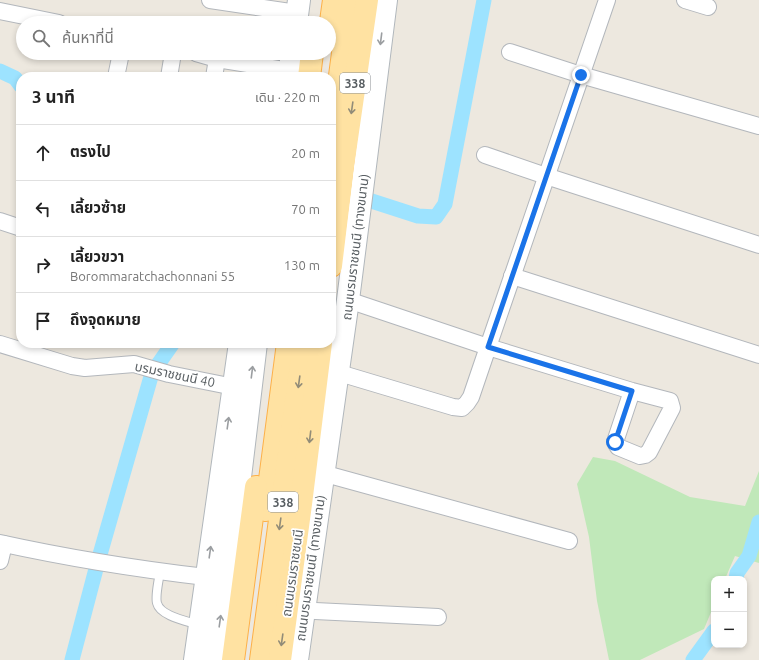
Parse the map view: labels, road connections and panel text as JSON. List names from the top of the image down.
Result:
{
  "streets": {
    "main road": ["338", "ถนนบรมราชชนนี (ทางขนาน)", "ถนนบรมราชชนนี"],
    "street": ["บรมราชชนนี 40"]
  },
  "crossings": [
    ["ถนนบรมราชชนนี (ทางขนาน)", "ถนนบรมราชชนนี"]
  ],
  "page": {
    "search": "ค้นหาที่นี่",
    "heading": ["3 นาที", "เดิน · 220 m"],
    "list": [
      ["ตรงไป", "20 m"],
      ["เลี้ยวซ้าย", "70 m"],
      ["เลี้ยวขวา", "Borommaratchachonnani 55", "130 m"],
      "ถึงจุดหมาย"
    ],
    "map_buttons": ["+", "−"]
  }
}
